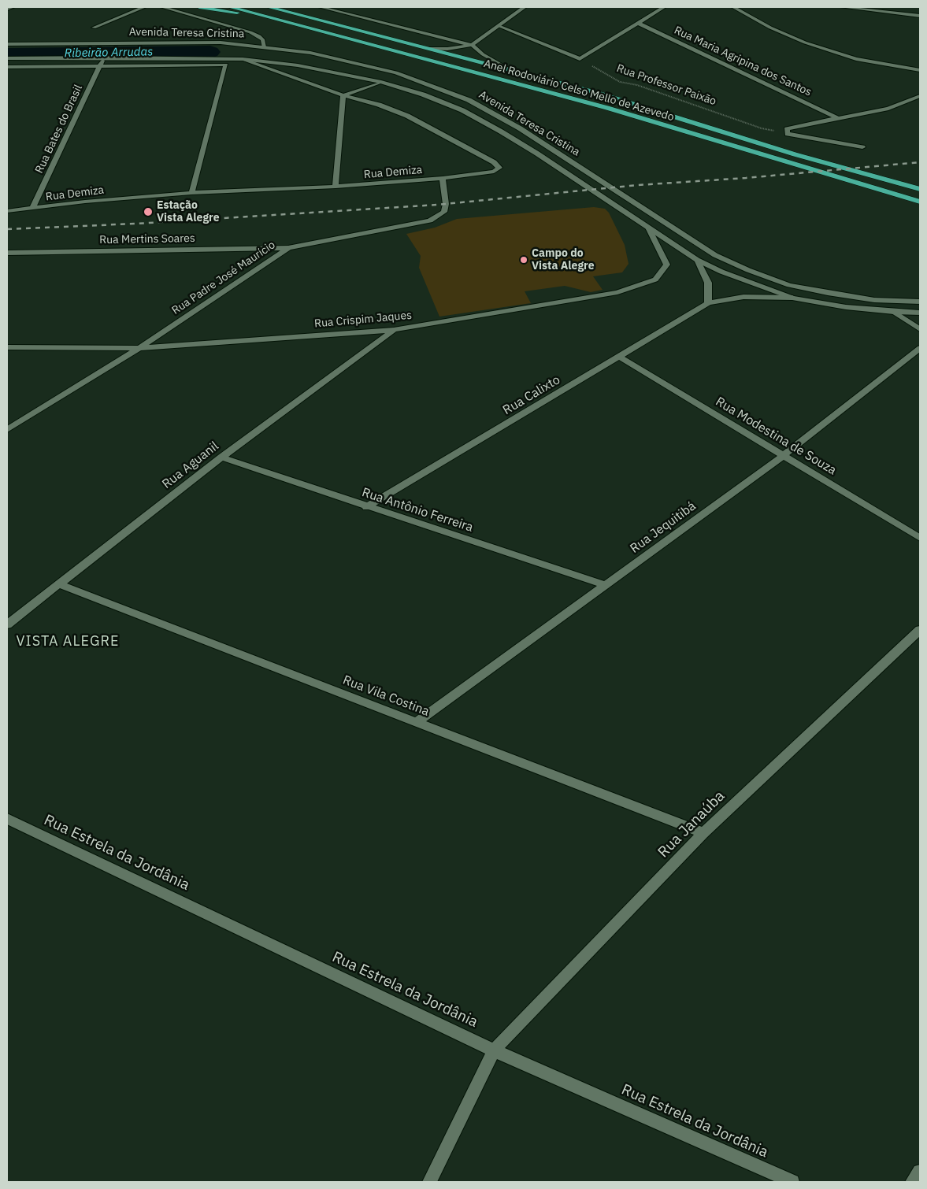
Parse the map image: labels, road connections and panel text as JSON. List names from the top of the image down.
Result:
{
  "streets": {
    "highway": ["Anel Rodoviário Celso Mello de Azevedo"],
    "street": [
      "Avenida Teresa Cristina",
      "Rua Maria Agripina dos Santos",
      "Rua Bates do Brasil",
      "Rua Demiza",
      "Rua Mertins Soares",
      "Rua Padre José Maurício",
      "Rua Crispim Jaques",
      "Rua Calixto",
      "Rua Modestina de Souza",
      "Rua Aguanil",
      "Rua Antônio Ferreira",
      "Rua Jequitibá",
      "Rua Vila Costina",
      "Rua Janaúba",
      "Rua Estrela da Jordânia"
    ],
    "path": ["Rua Professor Paixão"]
  },
  "crossings": [
    ["Avenida Teresa Cristina", "Rua Bates do Brasil"],
    ["Avenida Teresa Cristina", "Rua Demiza"],
    ["Avenida Teresa Cristina", "Rua Crispim Jaques"],
    ["Avenida Teresa Cristina", "Rua Calixto"],
    ["Rua Bates do Brasil", "Rua Demiza"],
    ["Rua Demiza", "Rua Padre José Maurício"],
    ["Rua Mertins Soares", "Rua Padre José Maurício"],
    ["Rua Padre José Maurício", "Rua Crispim Jaques"],
    ["Rua Crispim Jaques", "Rua Aguanil"],
    ["Rua Calixto", "Rua Modestina de Souza"],
    ["Rua Calixto", "Rua Antônio Ferreira"],
    ["Rua Modestina de Souza", "Rua Jequitibá"],
    ["Rua Aguanil", "Rua Antônio Ferreira"],
    ["Rua Aguanil", "Rua Vila Costina"],
    ["Rua Antônio Ferreira", "Rua Jequitibá"],
    ["Rua Jequitibá", "Rua Vila Costina"],
    ["Rua Vila Costina", "Rua Janaúba"],
    ["Rua Janaúba", "Rua Estrela da Jordânia"]
  ],
  "districts": ["VISTA ALEGRE"],
  "water": ["Ribeirão Arrudas"],
  "places": ["Estação Vista Alegre", "Campo do Vista Alegre"]
}
